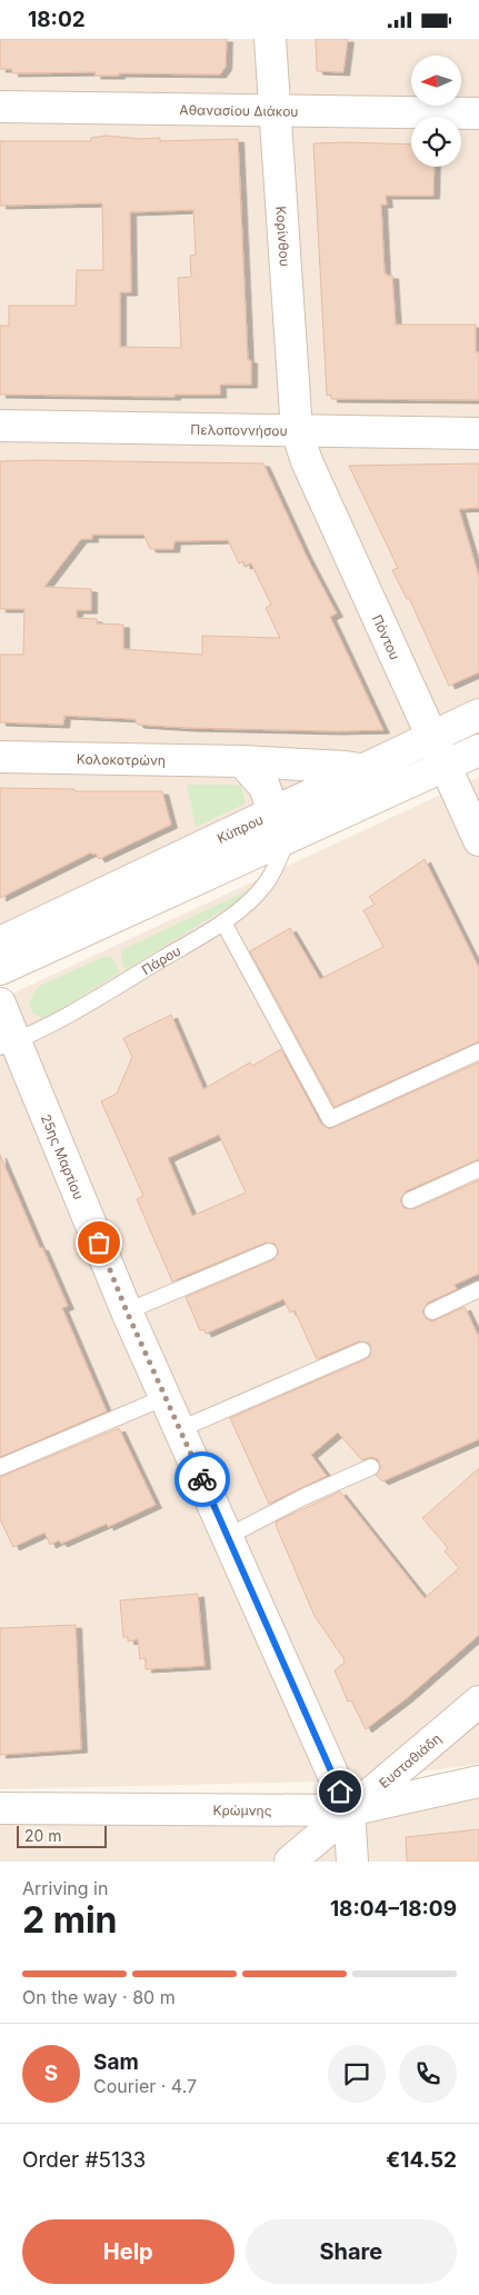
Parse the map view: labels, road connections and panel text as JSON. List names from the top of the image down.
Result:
{
  "streets": {
    "street": [
      "Αθανασίου Διάκου",
      "Κορίνθου",
      "Πελοποννήσου",
      "Πόντου",
      "Κολοκοτρώνη",
      "Κύπρου",
      "25ης Μαρτίου",
      "Ευσταθιάδη",
      "Κρώμνης"
    ],
    "lane": ["Πάρου"]
  },
  "crossings": [
    ["Αθανασίου Διάκου", "Κορίνθου"],
    ["Κορίνθου", "Πελοποννήσου"],
    ["Κορίνθου", "Πόντου"],
    ["Πελοποννήσου", "Πόντου"],
    ["Πόντου", "Κύπρου"],
    ["Κολοκοτρώνη", "Κύπρου"],
    ["Κύπρου", "Πάρου"],
    ["Πάρου", "25ης Μαρτίου"],
    ["25ης Μαρτίου", "Ευσταθιάδη"],
    ["25ης Μαρτίου", "Κρώμνης"],
    ["Ευσταθιάδη", "Κρώμνης"]
  ],
  "scale_bar": "20 m",
  "north": "left",
  "page": {
    "status": "18:02",
    "scale": "20 m",
    "heading": ["2 min", "Arriving in", "18:04–18:09"],
    "panel": [
      "Sam",
      "Courier · 4.7",
      "Order #5133",
      "€14.52"
    ],
    "bar": "On the way · 80 m",
    "round": "S",
    "buttons": ["Help", "Share"]
  }
}
